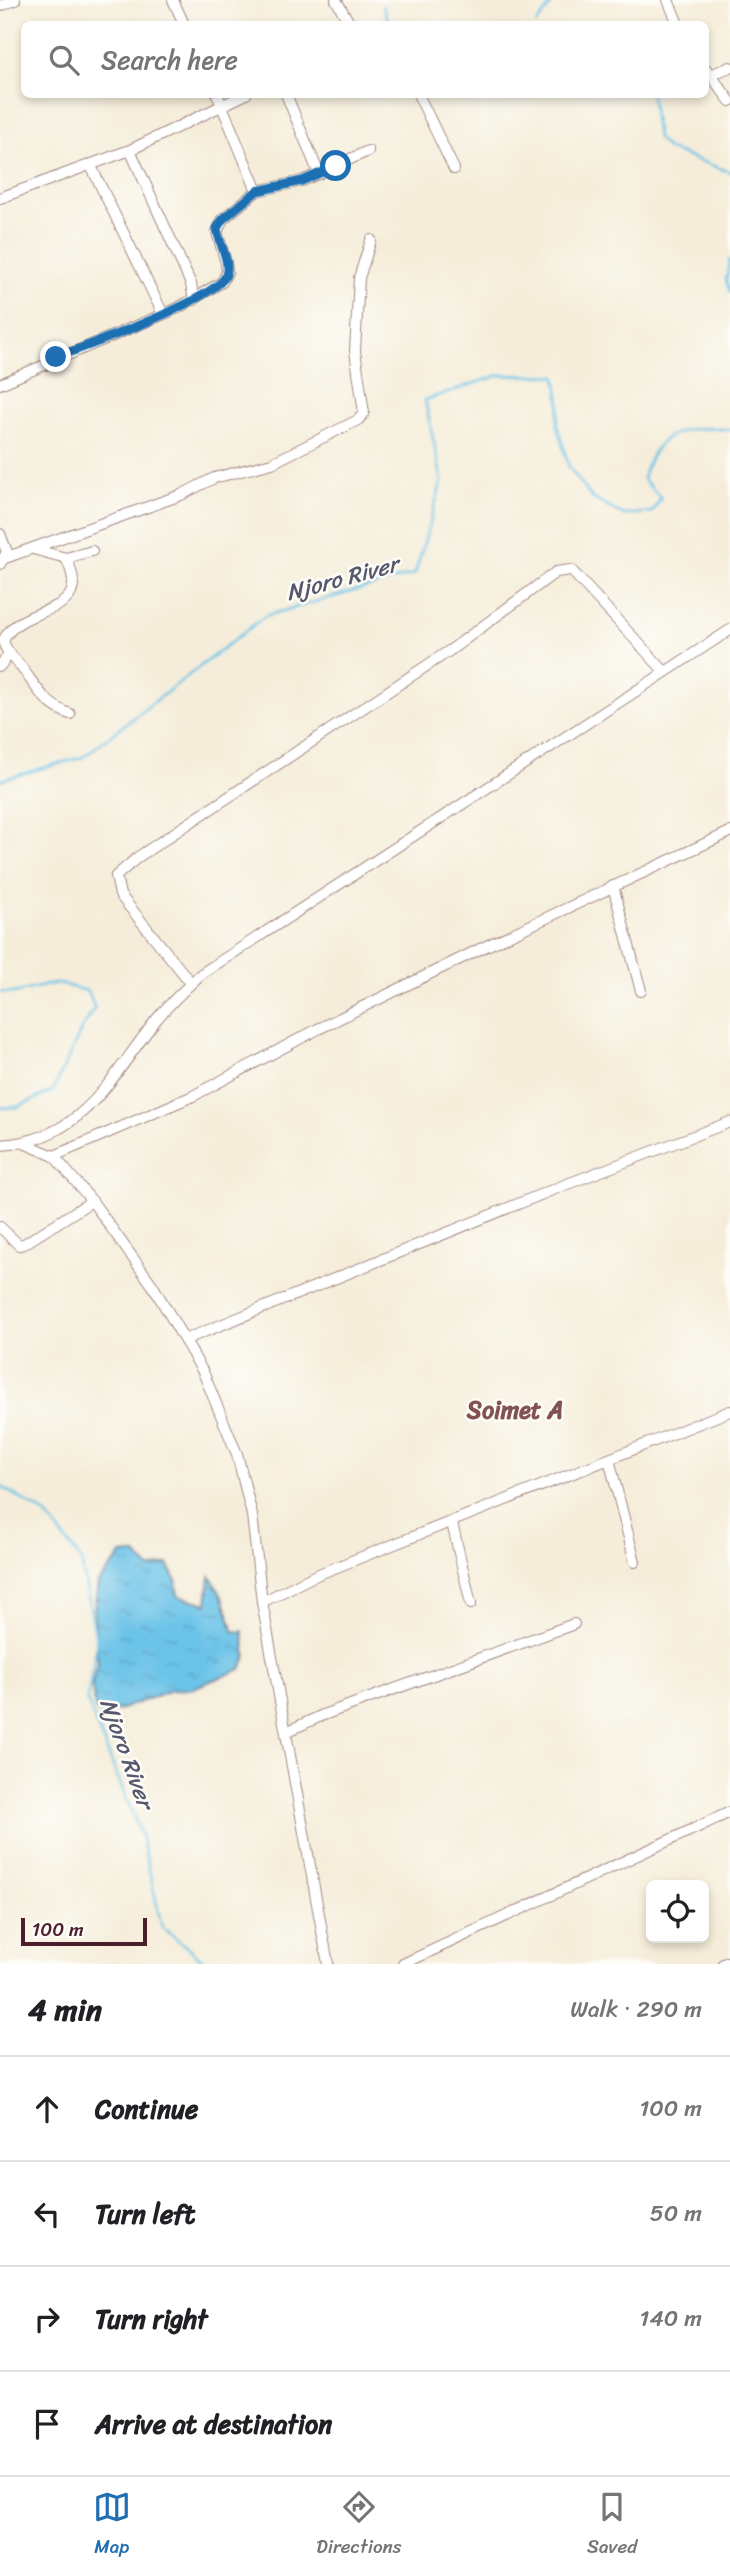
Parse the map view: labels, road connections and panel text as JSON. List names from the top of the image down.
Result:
{
  "districts": ["Soimet A"],
  "water": ["Njoro River"],
  "scale_bar": "100 m",
  "page": {
    "search": "Search here",
    "scale": "100 m",
    "heading": ["4 min", "Walk · 290 m"],
    "list": [
      ["Continue", "100 m"],
      ["Turn left", "50 m"],
      ["Turn right", "140 m"],
      "Arrive at destination"
    ],
    "nav": ["Map", "Directions", "Saved"]
  }
}
